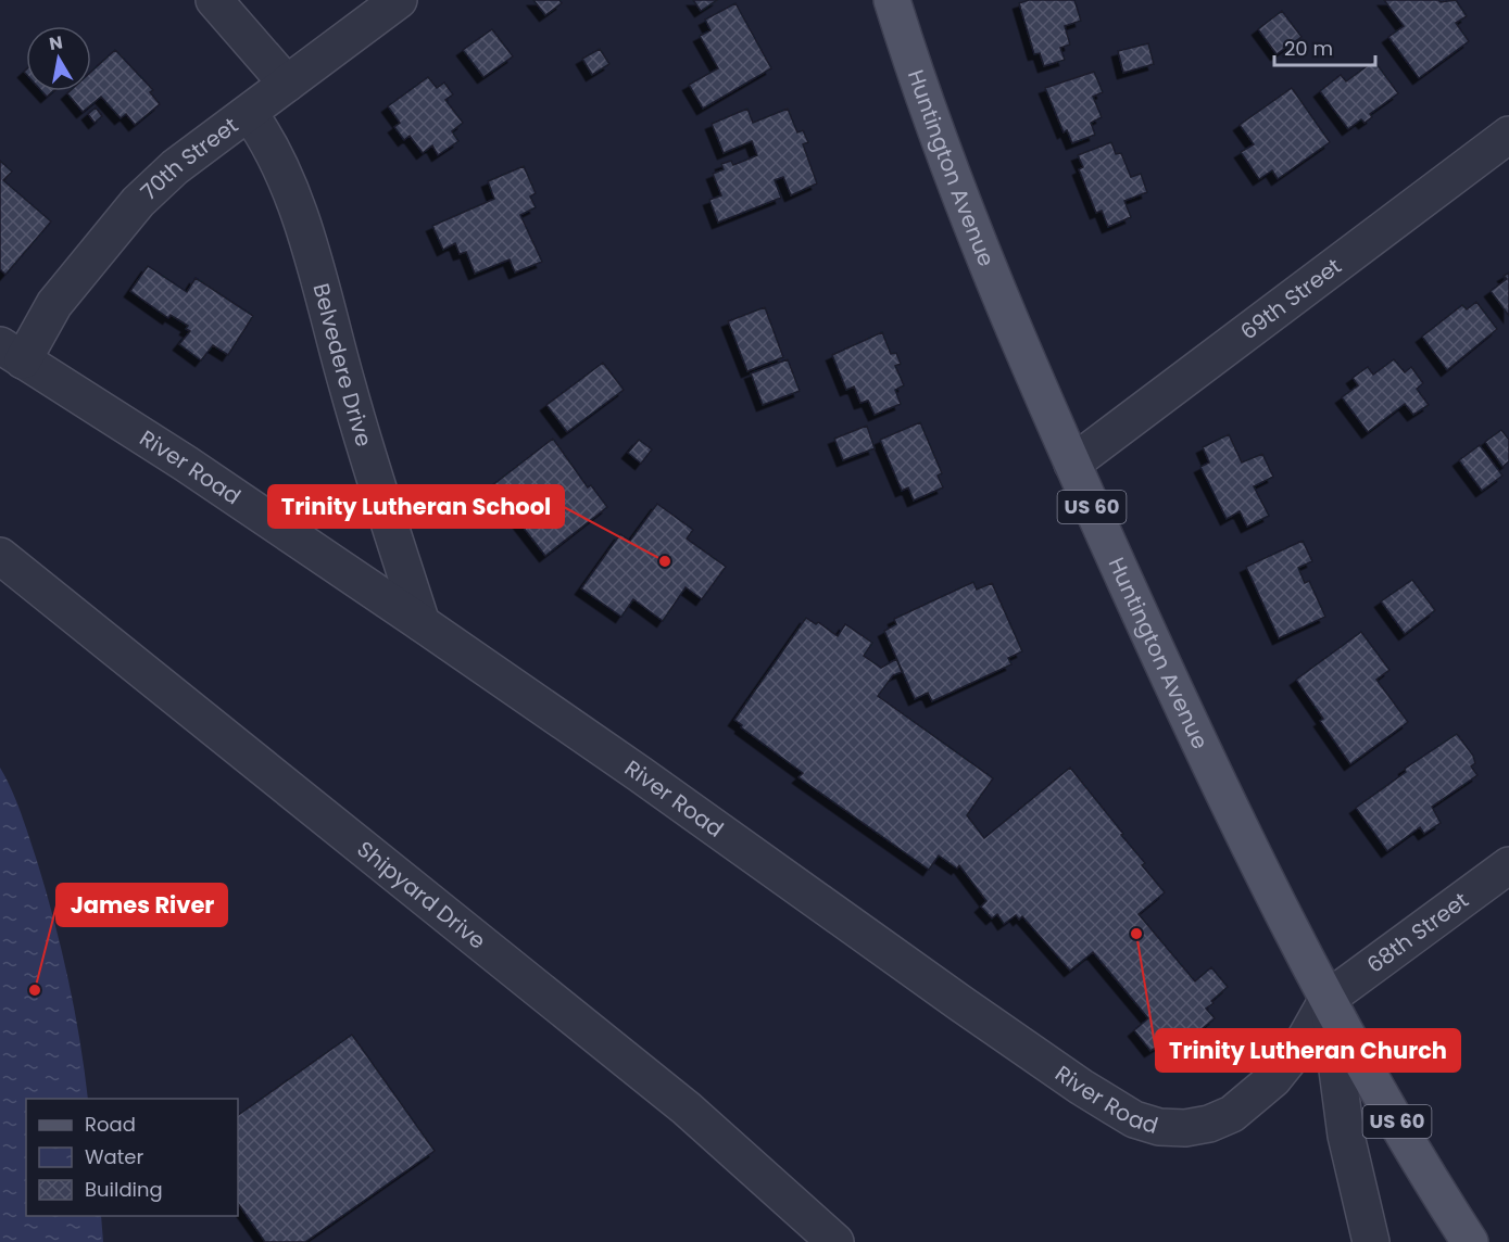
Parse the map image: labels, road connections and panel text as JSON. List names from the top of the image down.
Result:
{
  "streets": {
    "main road": ["Huntington Avenue", "US 60"],
    "street": [
      "70th Street",
      "69th Street",
      "Belvedere Drive",
      "River Road",
      "Shipyard Drive",
      "68th Street"
    ]
  },
  "crossings": [
    ["70th Street", "Belvedere Drive"],
    ["70th Street", "River Road"],
    ["Huntington Avenue", "69th Street"],
    ["Huntington Avenue", "River Road"],
    ["Huntington Avenue", "68th Street"],
    ["Belvedere Drive", "River Road"],
    ["River Road", "68th Street"]
  ],
  "places": ["Trinity Lutheran School", "Trinity Lutheran Church", "James River"],
  "legend": ["Road", "Water", "Building"],
  "scale_bar": "20 m",
  "north": "top"
}
